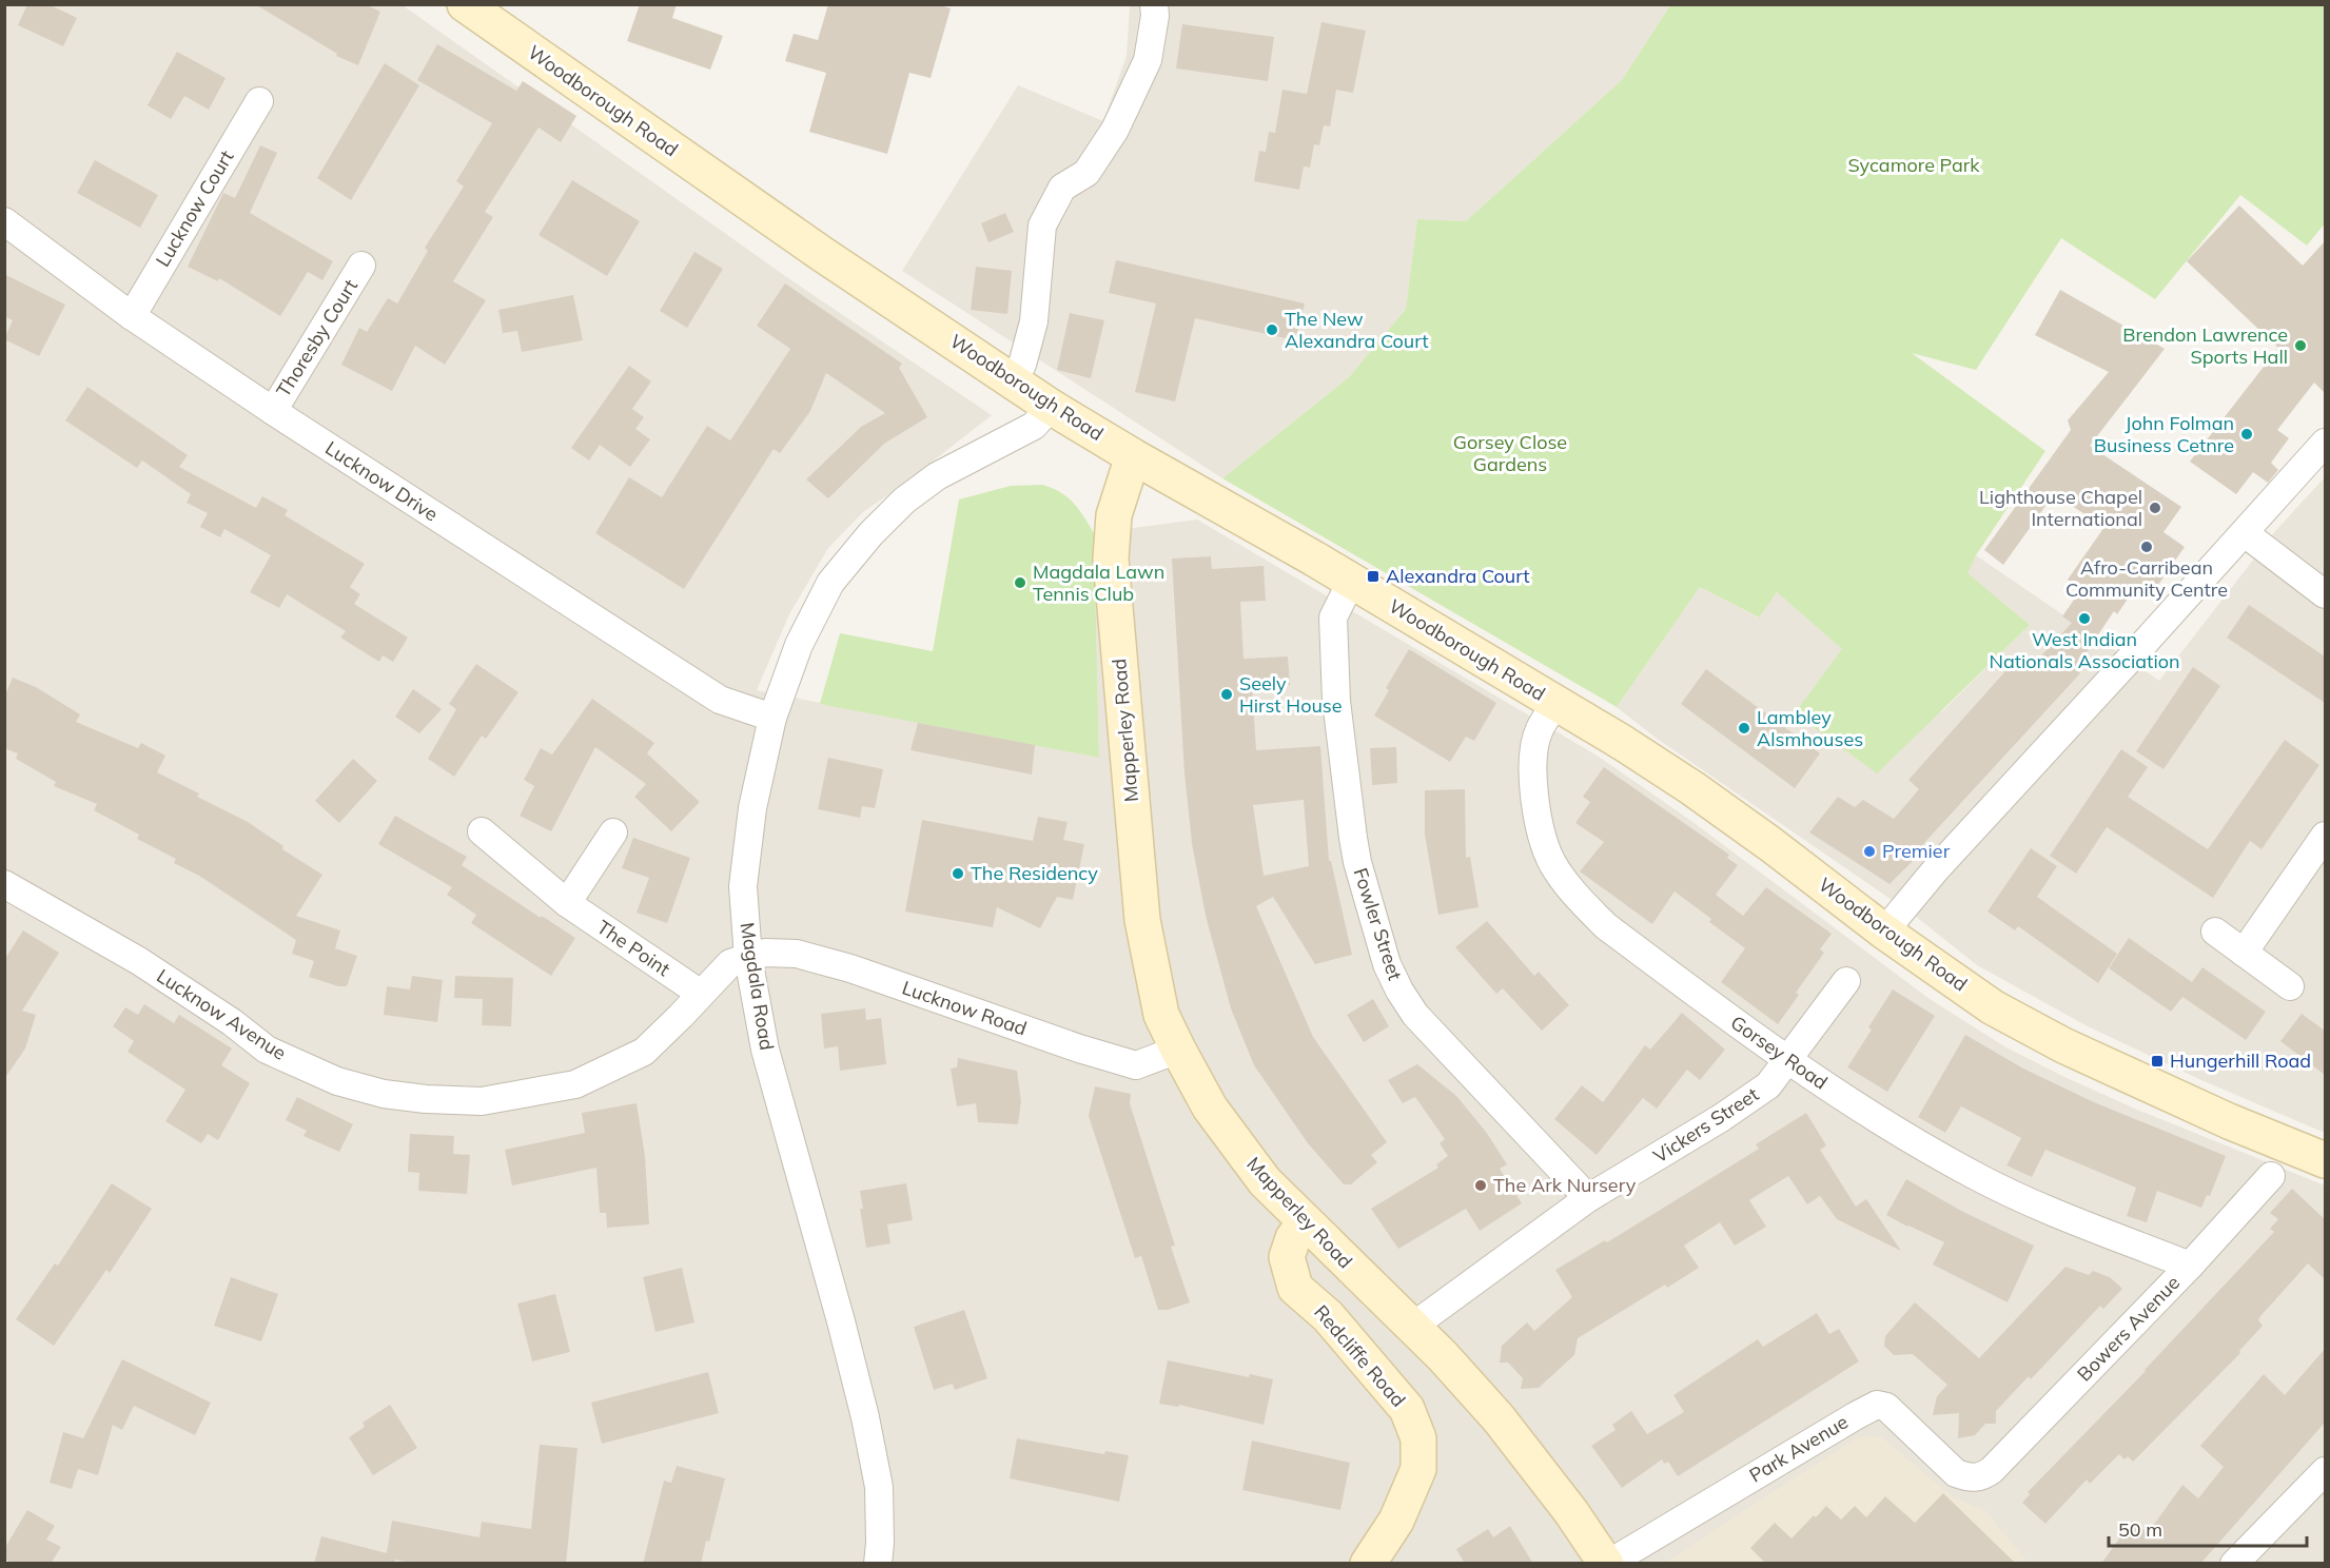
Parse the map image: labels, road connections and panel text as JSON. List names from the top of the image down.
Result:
{
  "streets": {
    "main road": ["Woodborough Road", "Mapperley Road", "Redcliffe Road"],
    "street": [
      "Lucknow Court",
      "Thoresby Court",
      "Lucknow Drive",
      "Fowler Street",
      "The Point",
      "Magdala Road",
      "Lucknow Road",
      "Lucknow Avenue",
      "Gorsey Road",
      "Vickers Street",
      "Bowers Avenue",
      "Park Avenue"
    ]
  },
  "crossings": [
    ["Woodborough Road", "Mapperley Road"],
    ["Woodborough Road", "Fowler Street"],
    ["Woodborough Road", "Magdala Road"],
    ["Woodborough Road", "Gorsey Road"],
    ["Lucknow Court", "Lucknow Drive"],
    ["Thoresby Court", "Lucknow Drive"],
    ["Lucknow Drive", "Magdala Road"],
    ["Mapperley Road", "Lucknow Road"],
    ["Mapperley Road", "Vickers Street"],
    ["Mapperley Road", "Redcliffe Road"],
    ["Mapperley Road", "Park Avenue"],
    ["Fowler Street", "Vickers Street"],
    ["The Point", "Lucknow Avenue"],
    ["Magdala Road", "Lucknow Road"],
    ["Magdala Road", "Lucknow Avenue"],
    ["Lucknow Road", "Lucknow Avenue"],
    ["Gorsey Road", "Vickers Street"],
    ["Gorsey Road", "Bowers Avenue"],
    ["Bowers Avenue", "Park Avenue"]
  ],
  "parks": ["Sycamore Park", "Gorsey Close Gardens"],
  "places": {
    "other": [
      "The New Alexandra Court",
      "Brendon Lawrence Sports Hall",
      "John Folman Business Cetnre",
      "Lighthouse Chapel International",
      "Afro-Carribean Community Centre",
      "Magdala Lawn Tennis Club",
      "West Indian Nationals Association",
      "Seely Hirst House",
      "Lambley Alsmhouses",
      "Premier",
      "The Residency",
      "The Ark Nursery"
    ],
    "transit": ["Alexandra Court", "Hungerhill Road"]
  },
  "scale_bar": "50 m"
}
